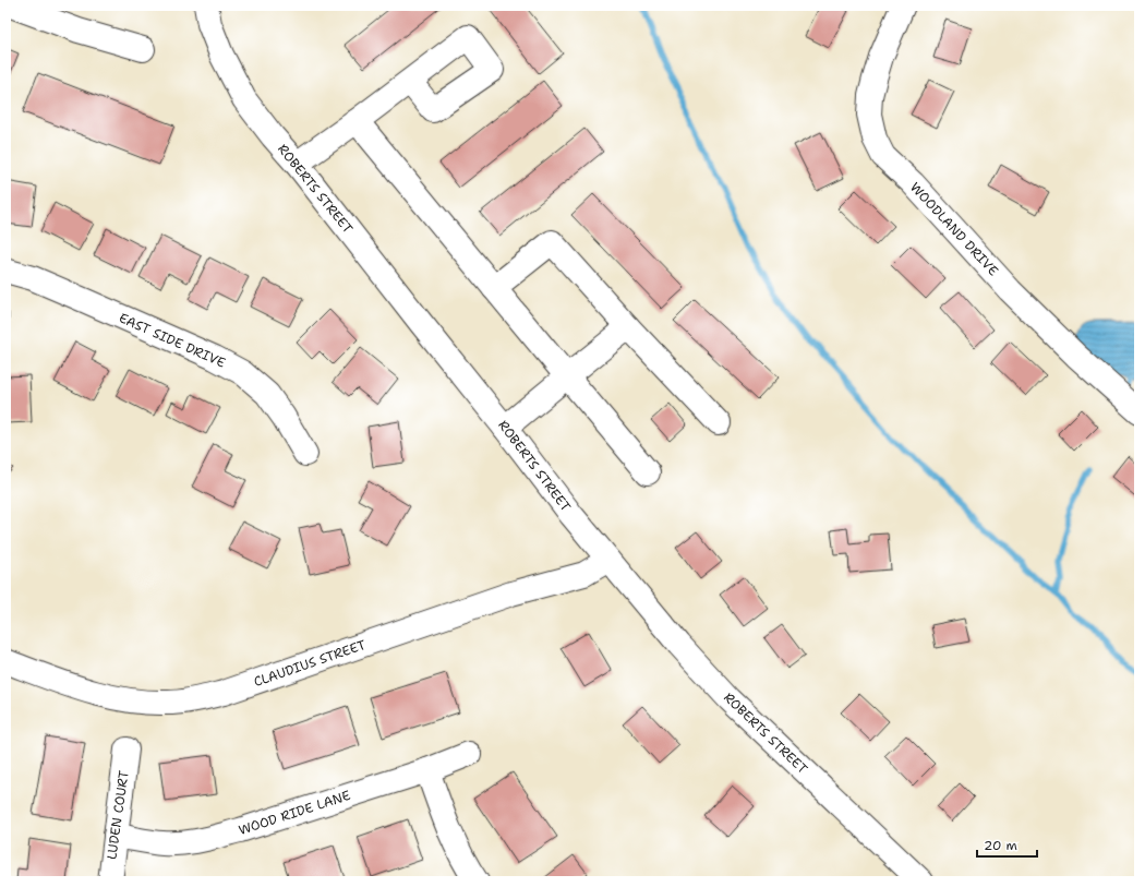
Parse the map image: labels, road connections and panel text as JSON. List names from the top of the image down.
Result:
{
  "streets": {
    "street": [
      "ROBERTS STREET",
      "WOODLAND DRIVE",
      "EAST SIDE DRIVE",
      "CLAUDIUS STREET",
      "WOOD RIDE LANE",
      "LUDEN COURT"
    ]
  },
  "crossings": [
    ["ROBERTS STREET", "CLAUDIUS STREET"],
    ["WOOD RIDE LANE", "LUDEN COURT"]
  ],
  "scale_bar": "20 m"
}
